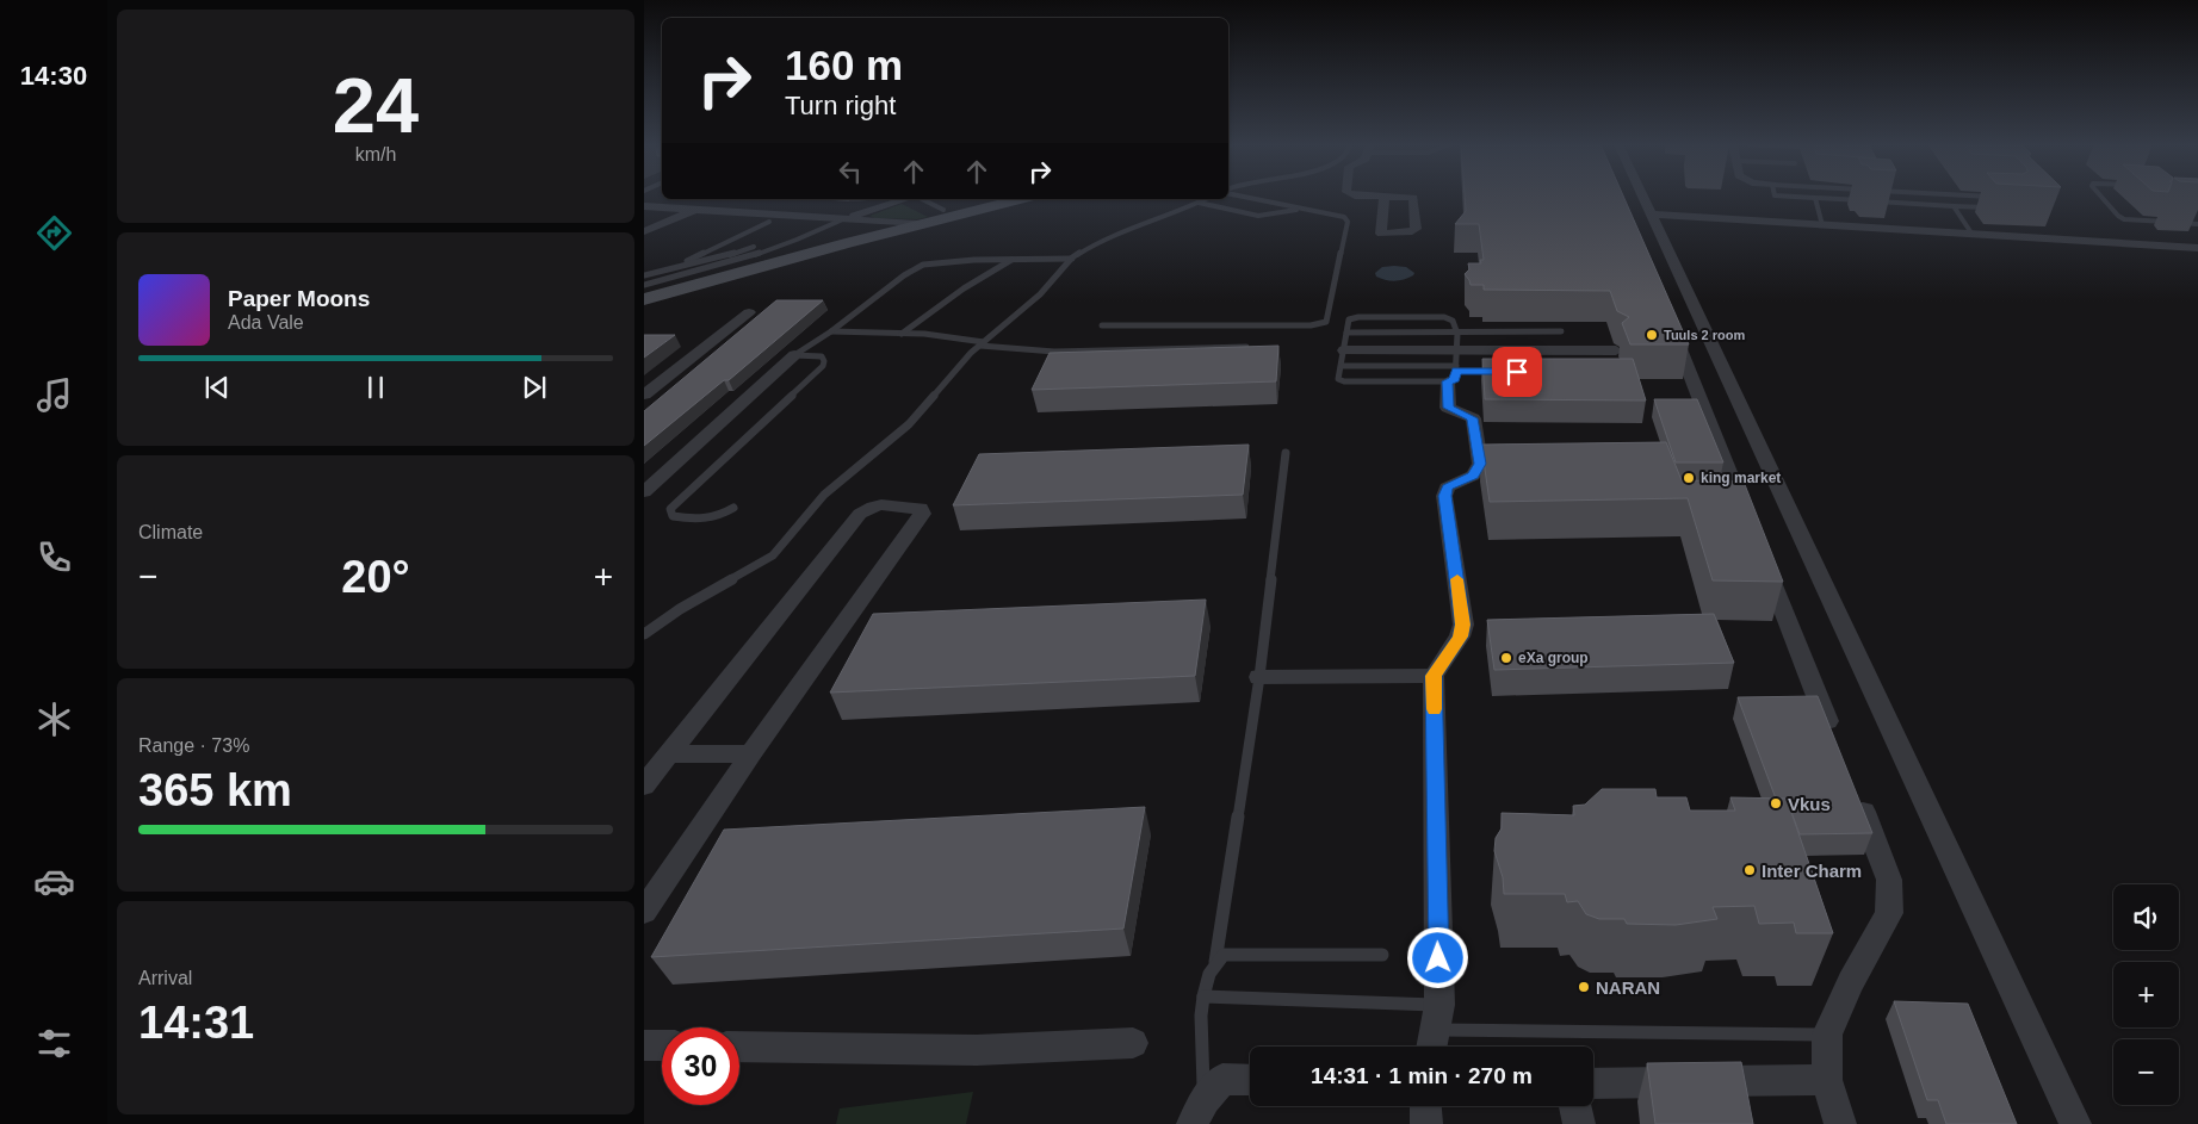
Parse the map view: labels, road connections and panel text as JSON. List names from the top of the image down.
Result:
{
  "places": [
    "Tuuls 2 room",
    "king market",
    "eXa group",
    "Vkus",
    "Inter Charm",
    "NARAN"
  ],
  "page": {
    "tabs": "14:30",
    "tile": [
      ["24", "km/h"],
      "Climate",
      ["Range · 73%", "365 km"],
      ["Arrival", "14:31"]
    ],
    "turn": ["160 m", "Turn right"],
    "song": ["Paper Moons", "Ada Vale"],
    "heat": ["−", "20°", "+"],
    "map_buttons": ["+", "−"],
    "limit": "30",
    "trip": "14:31 · 1 min · 270 m"
  }
}
